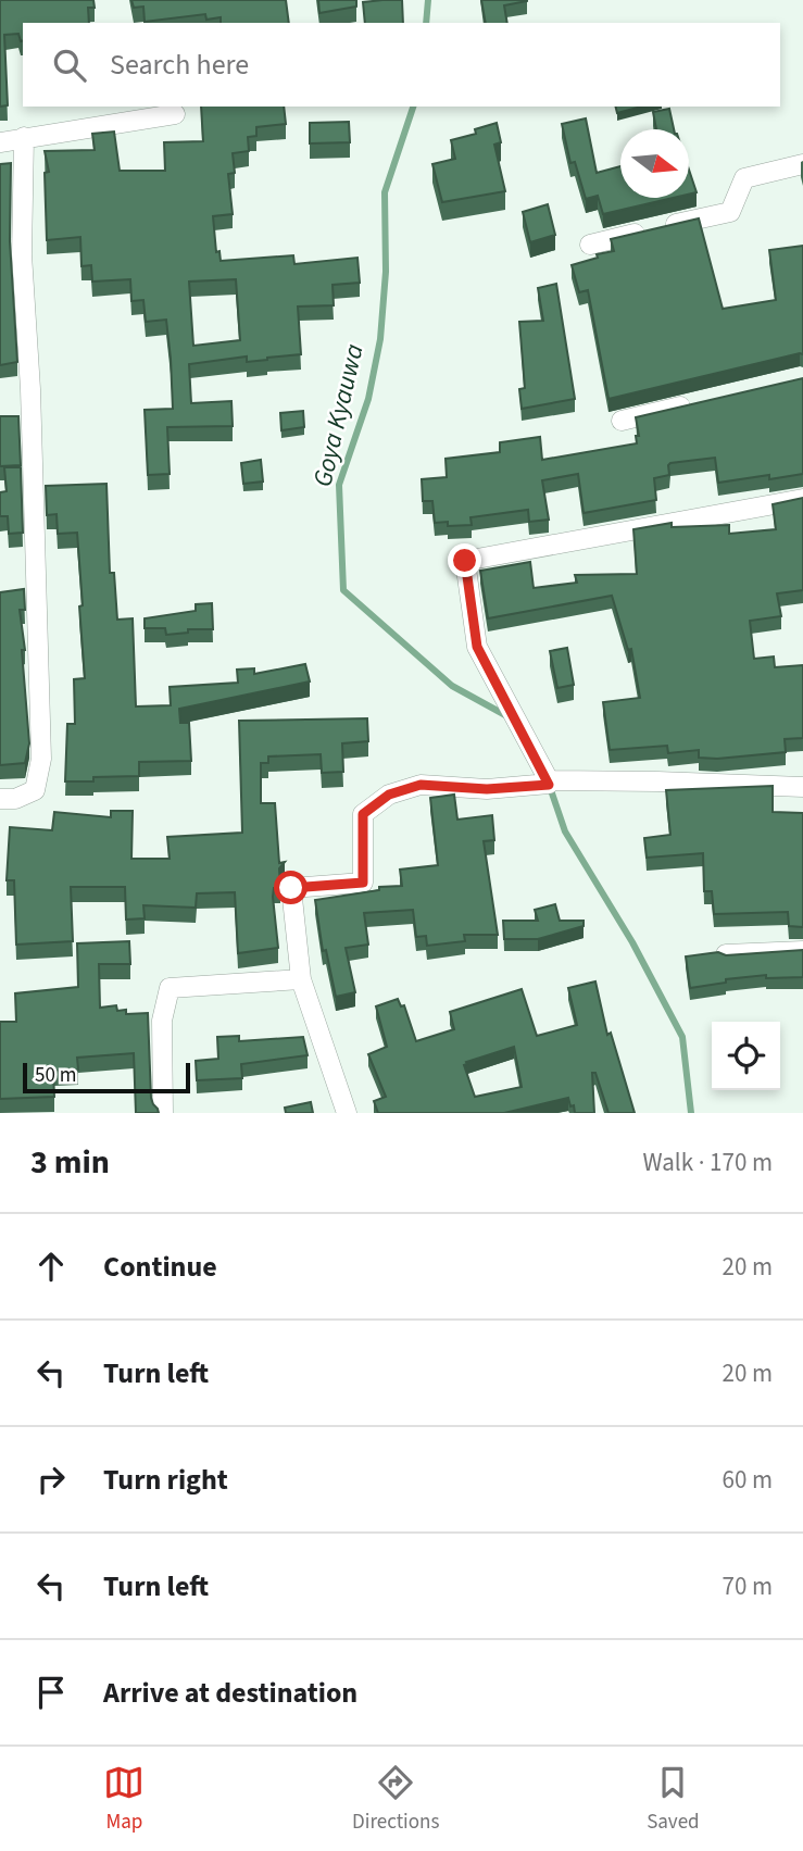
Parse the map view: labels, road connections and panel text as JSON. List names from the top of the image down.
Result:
{
  "water": ["Goya Kyauwa"],
  "scale_bar": "50 m",
  "north": "right",
  "page": {
    "search": "Search here",
    "scale": "50 m",
    "heading": ["3 min", "Walk · 170 m"],
    "list": [
      ["Continue", "20 m"],
      ["Turn left", "20 m"],
      ["Turn right", "60 m"],
      ["Turn left", "70 m"],
      "Arrive at destination"
    ],
    "nav": ["Map", "Directions", "Saved"]
  }
}
